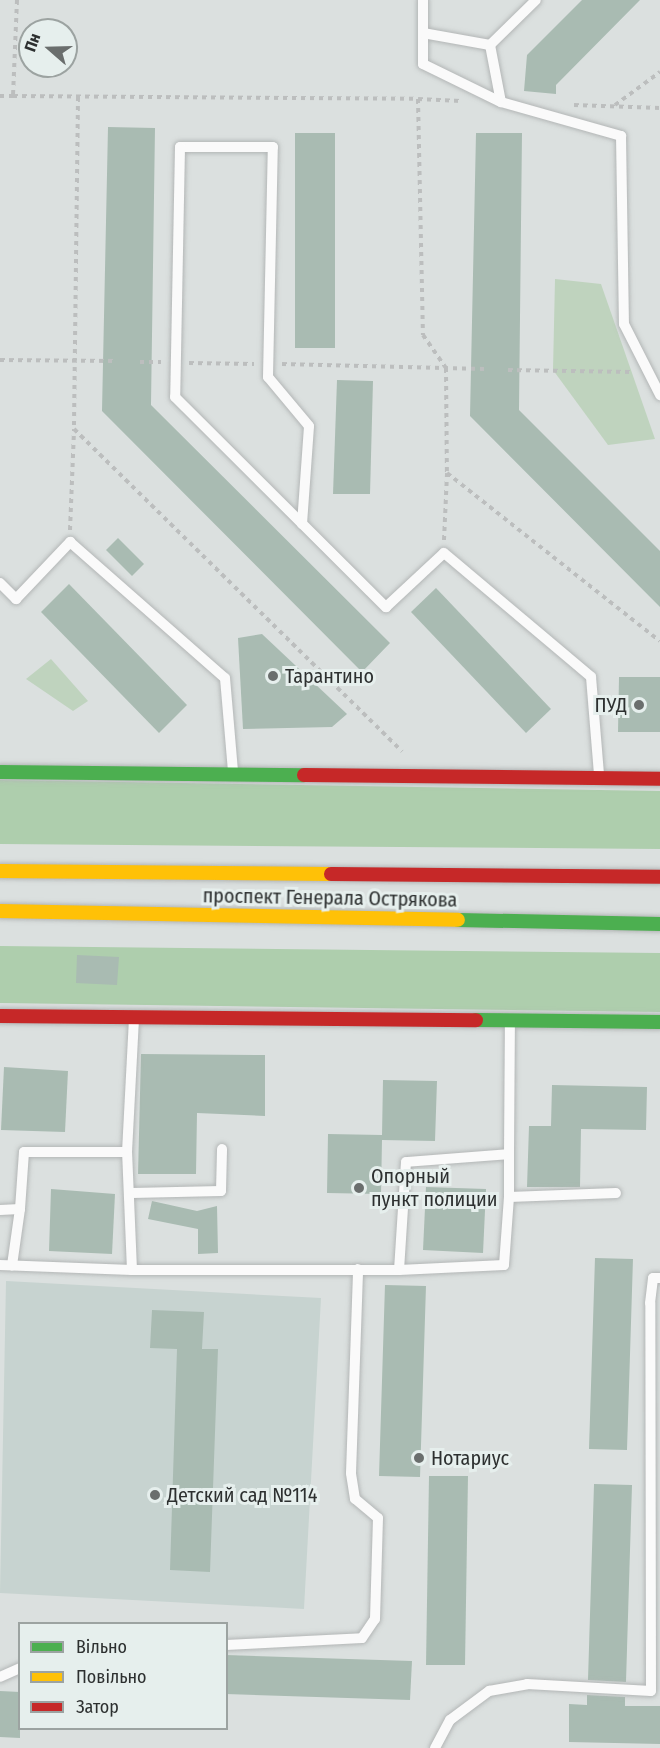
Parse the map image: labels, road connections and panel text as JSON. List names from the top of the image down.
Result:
{
  "streets": {
    "street": ["проспект Генерала Острякова"]
  },
  "places": [
    "Тарантино",
    "ПУД",
    "Опорный пункт полиции",
    "Нотариус",
    "Детский сад №114"
  ],
  "legend": ["Вільно", "Повільно", "Затор"],
  "north": "left"
}
